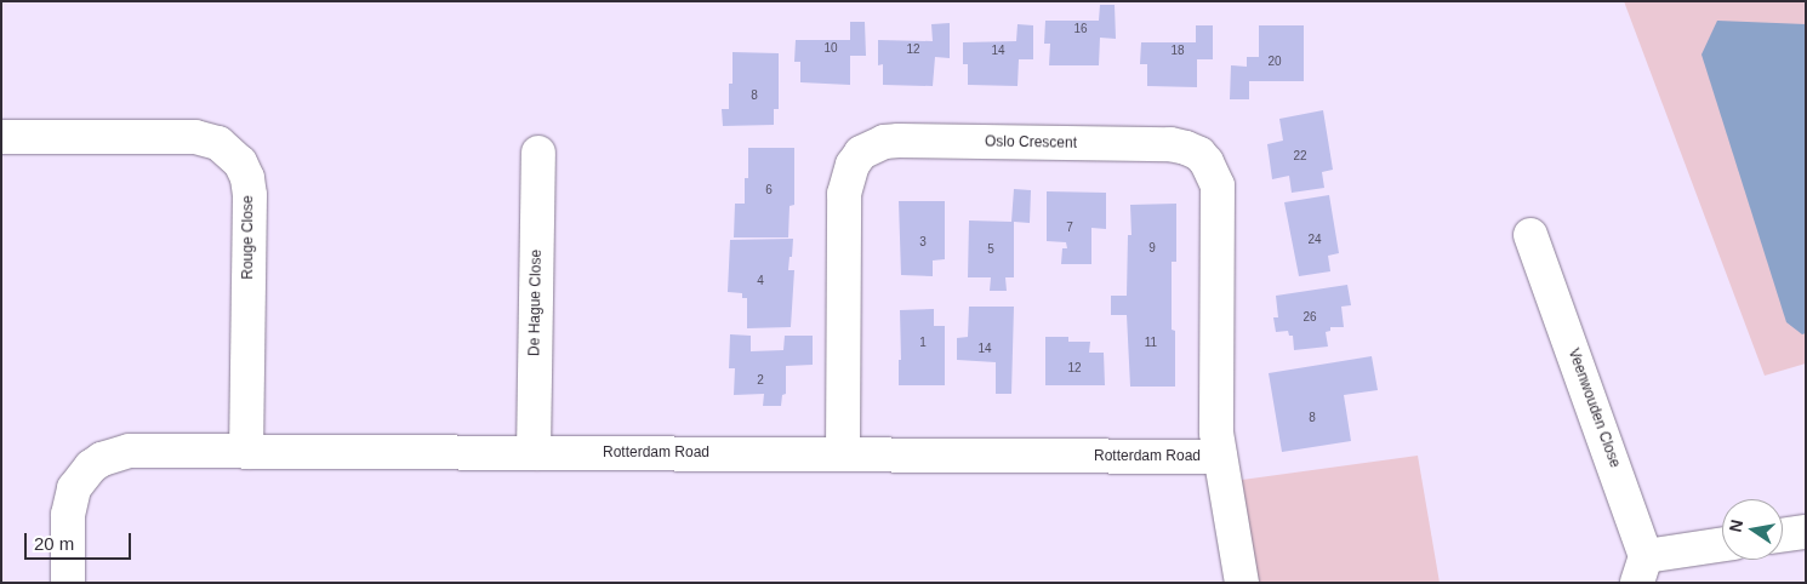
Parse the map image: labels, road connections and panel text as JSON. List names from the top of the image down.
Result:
{
  "streets": {
    "street": [
      "Oslo Crescent",
      "Rouge Close",
      "De Hague Close",
      "Veenwouden Close",
      "Rotterdam Road"
    ]
  },
  "crossings": [
    ["Oslo Crescent", "Rotterdam Road"],
    ["Rouge Close", "Rotterdam Road"],
    ["De Hague Close", "Rotterdam Road"]
  ],
  "house_numbers": [
    "16",
    "10",
    "12",
    "14",
    "18",
    "20",
    "8",
    "22",
    "6",
    "7",
    "24",
    "3",
    "9",
    "5",
    "4",
    "26",
    "1",
    "11",
    "14",
    "12",
    "2",
    "8"
  ],
  "scale_bar": "20 m",
  "north": "left"
}
